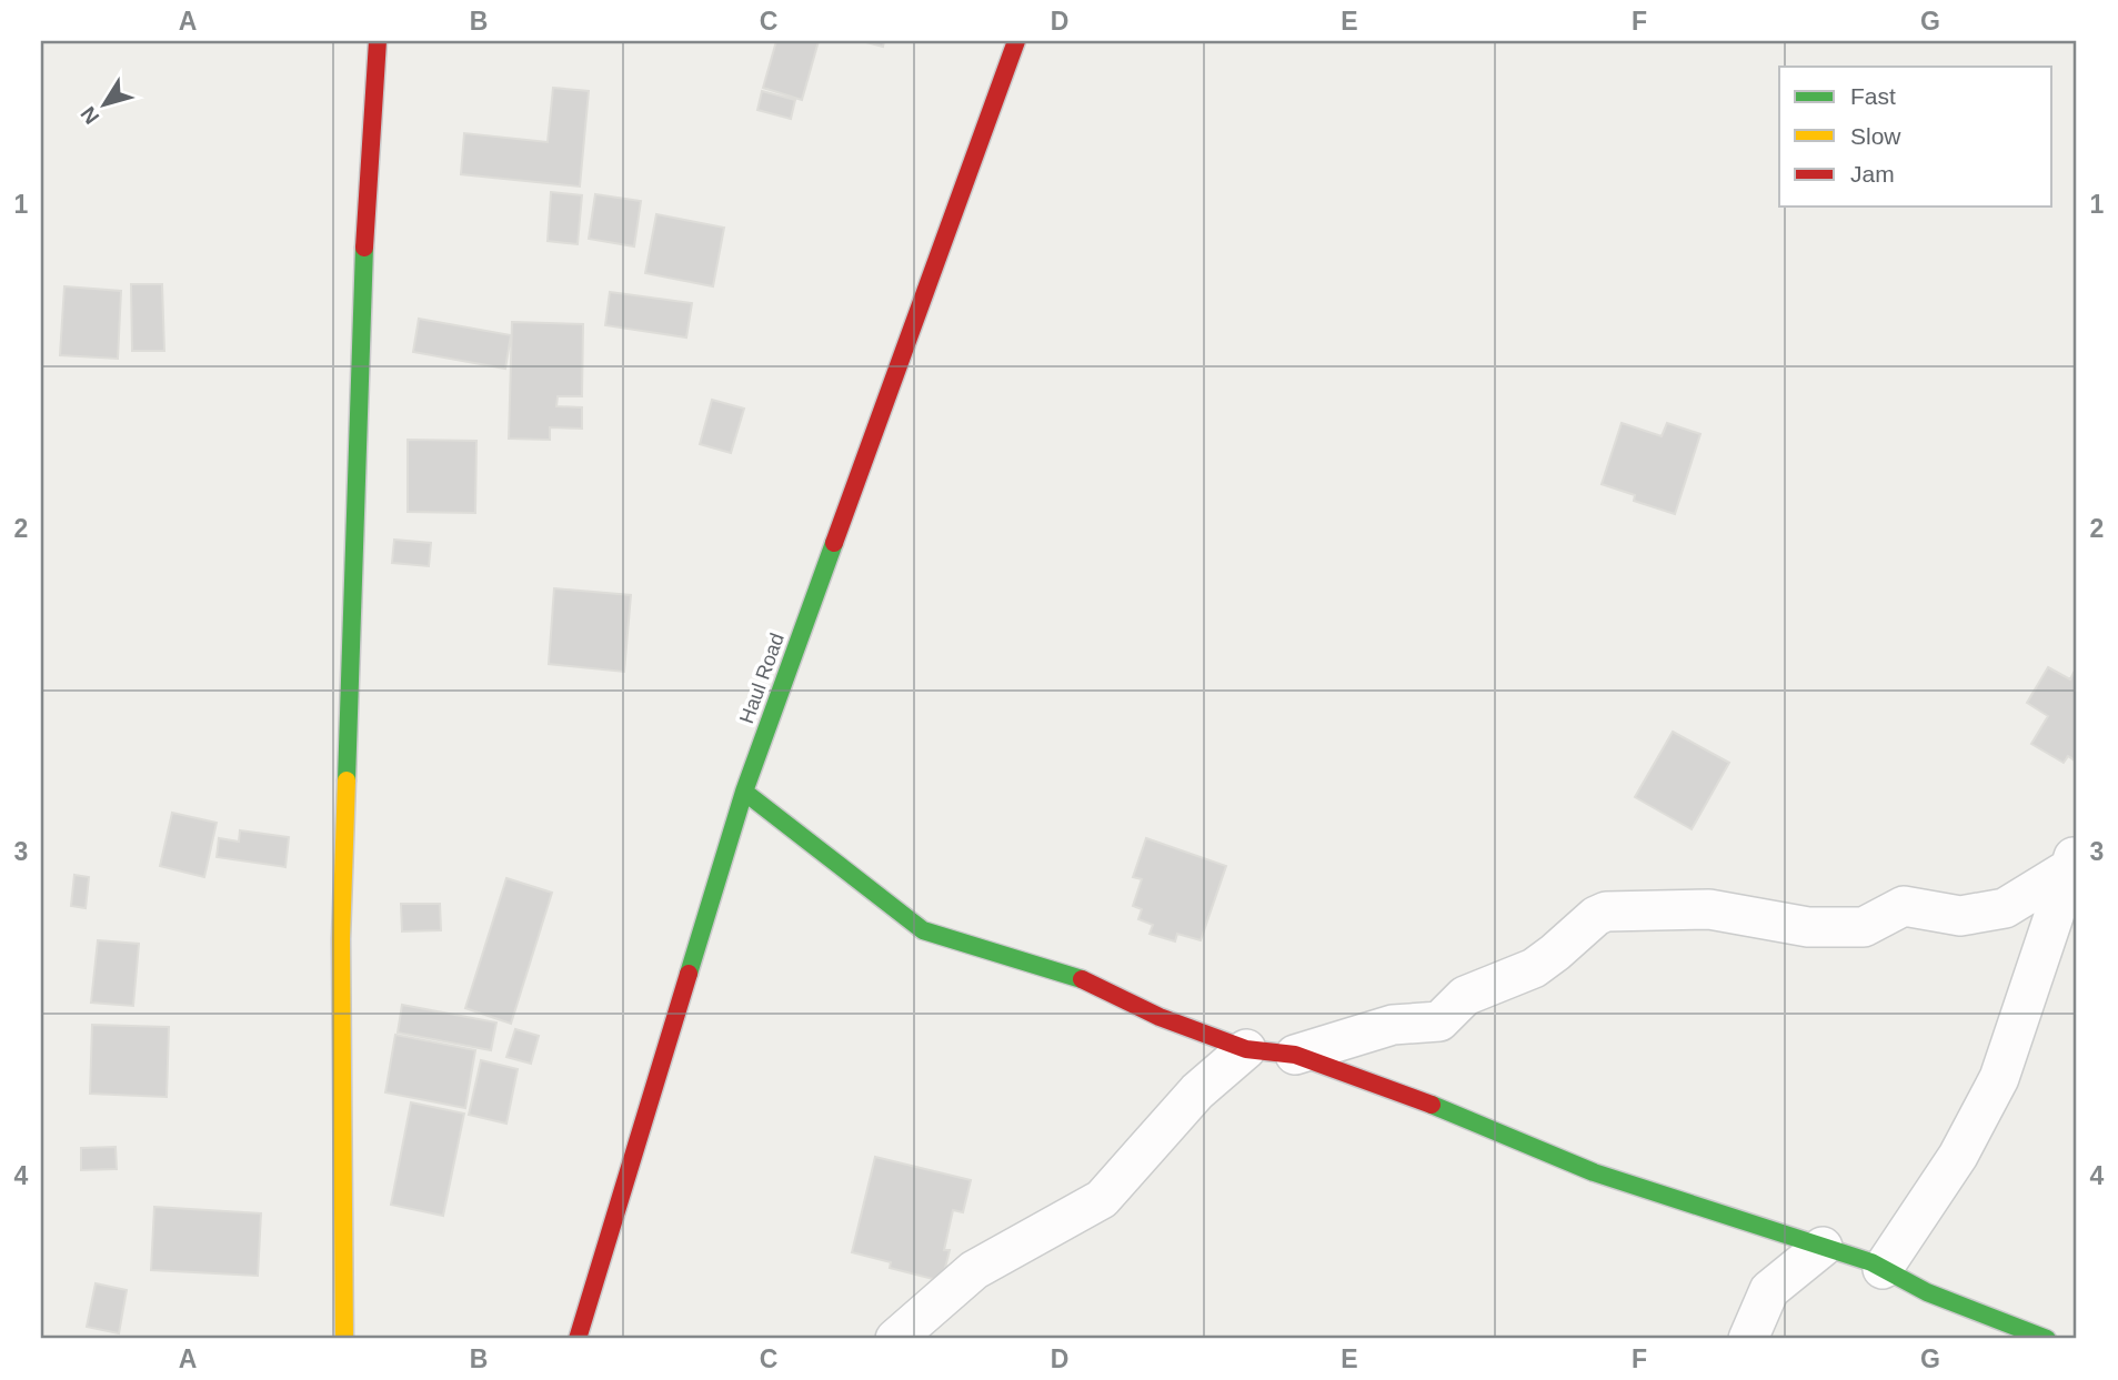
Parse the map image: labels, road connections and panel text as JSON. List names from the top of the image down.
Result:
{
  "streets": {
    "street": ["Haul Road"]
  },
  "legend": ["Fast", "Slow", "Jam"],
  "north": "bottom left",
  "grid": {
    "columns": [
      "A",
      "B",
      "C",
      "D",
      "E",
      "F",
      "G"
    ],
    "rows": [
      "1",
      "2",
      "3",
      "4"
    ]
  }
}
